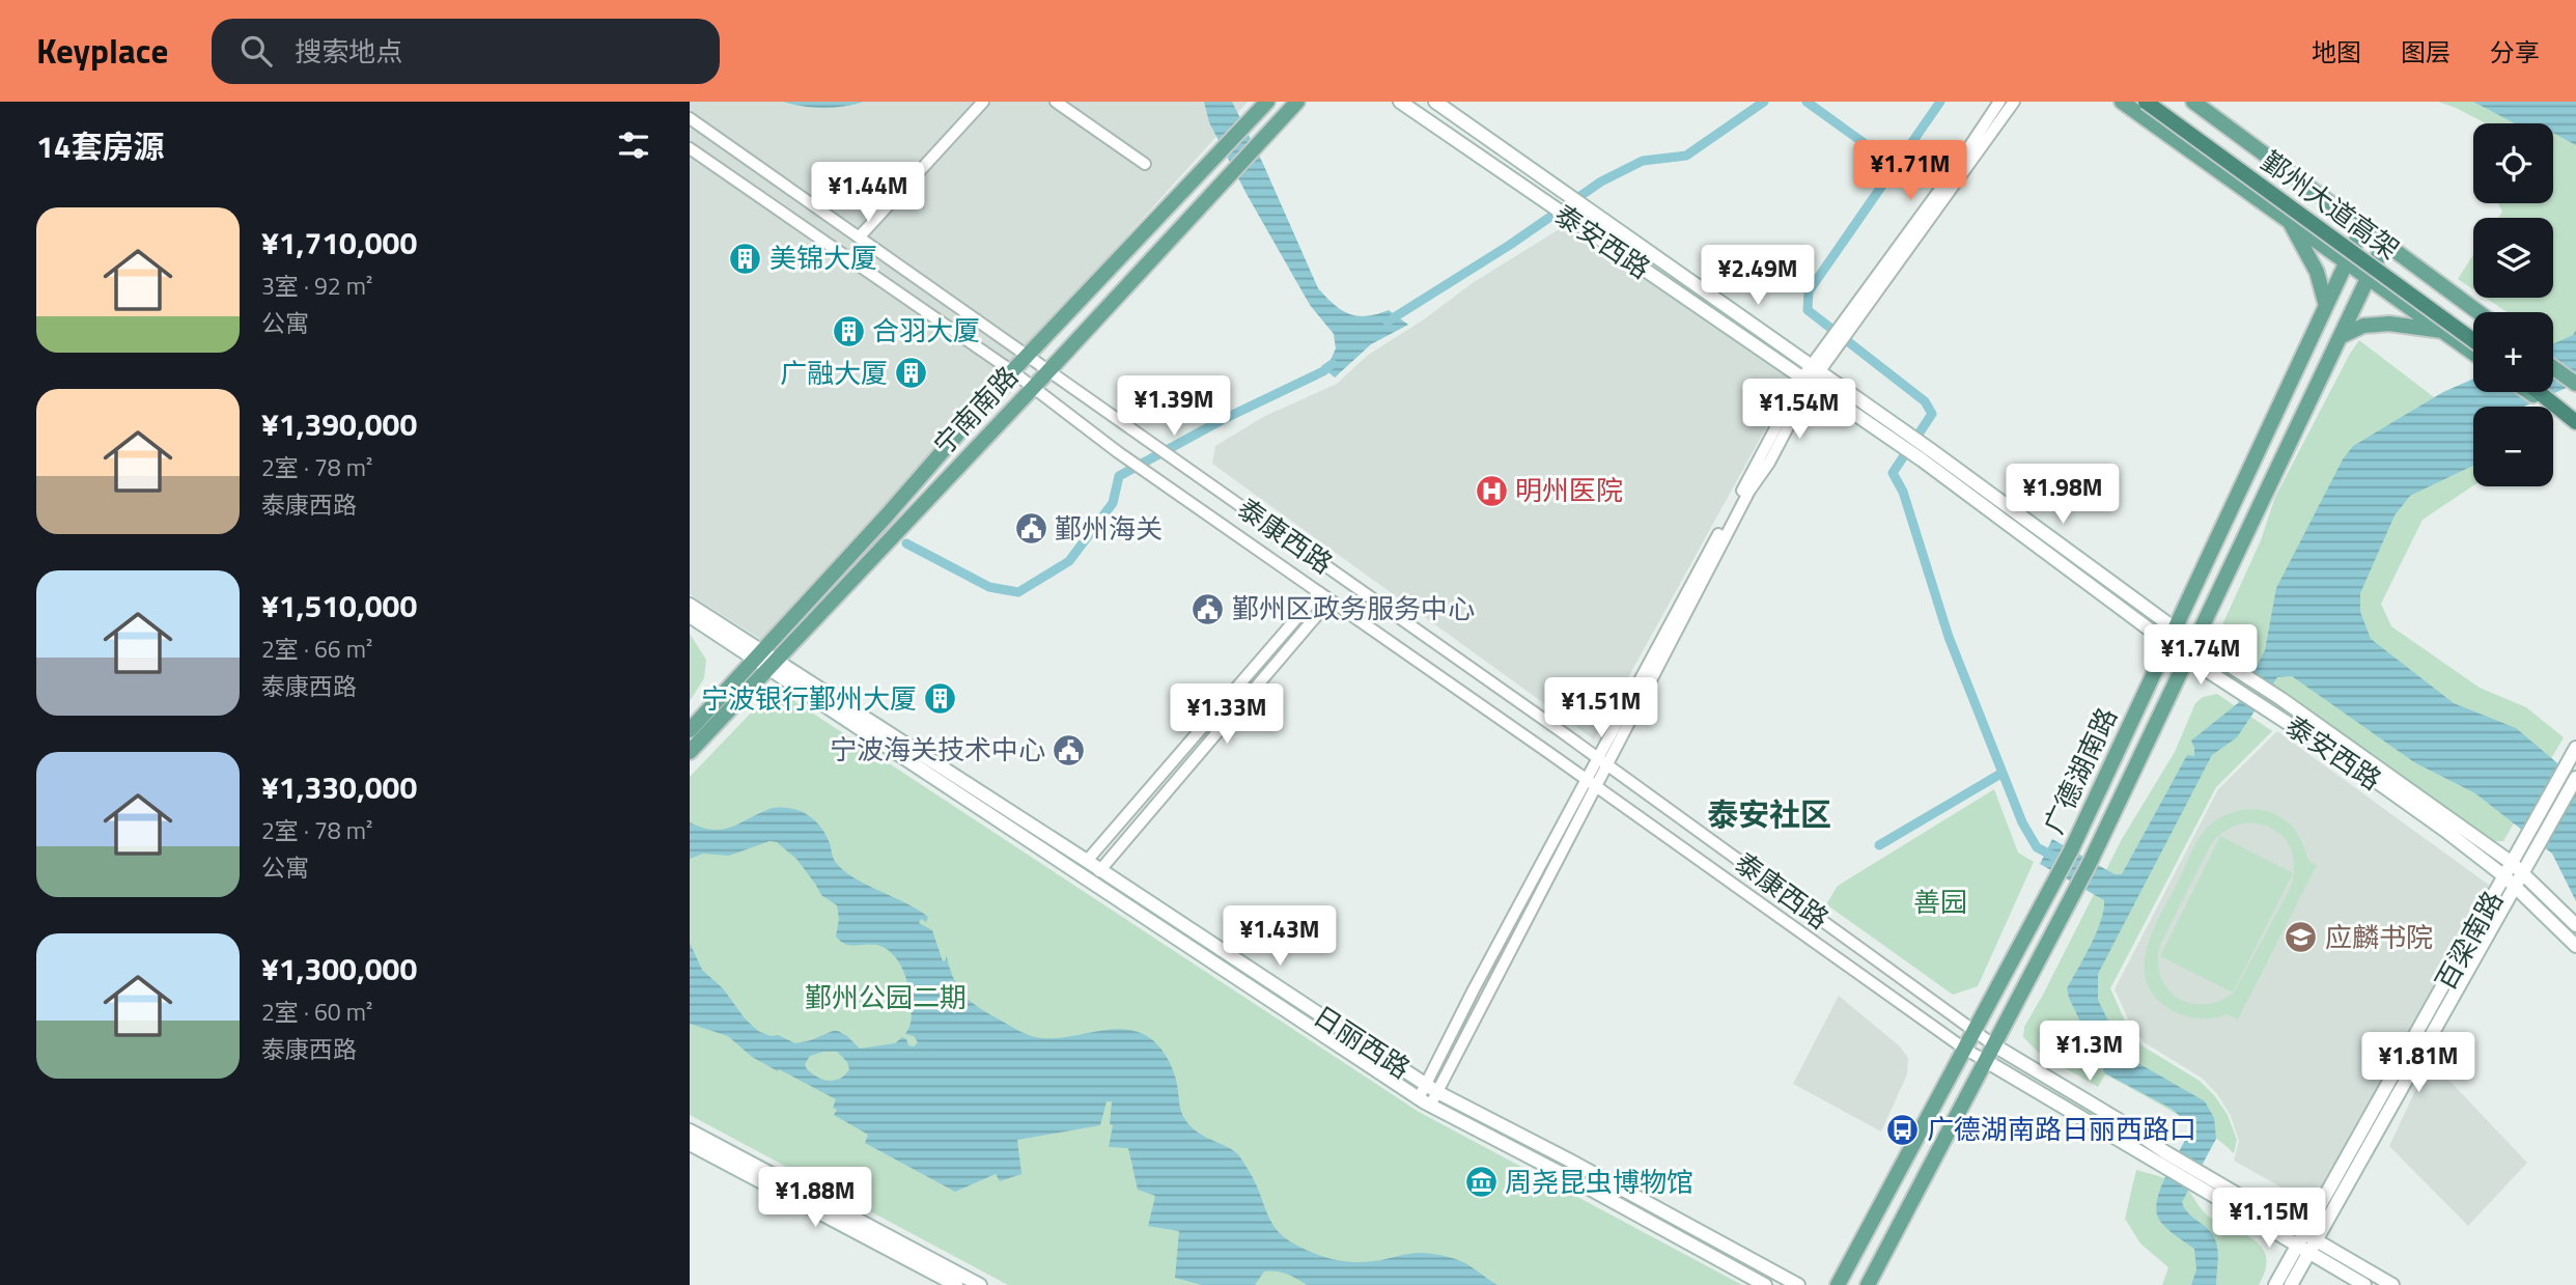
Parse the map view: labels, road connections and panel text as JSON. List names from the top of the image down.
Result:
{
  "streets": {
    "highway": ["鄞州大道高架"],
    "main road": [
      "泰安西路",
      "宁南南路",
      "泰康西路",
      "广德湖南路",
      "百梁南路",
      "日丽西路"
    ]
  },
  "crossings": [
    ["泰安西路", "广德湖南路"],
    ["泰安西路", "百梁南路"],
    ["宁南南路", "泰康西路"],
    ["宁南南路", "日丽西路"],
    ["泰康西路", "广德湖南路"],
    ["泰康西路", "百梁南路"]
  ],
  "districts": ["泰安社区"],
  "parks": ["善园", "鄞州公园二期"],
  "places": {
    "building": [
      "美锦大厦",
      "合羽大厦",
      "广融大厦",
      "宁波银行鄞州大厦"
    ],
    "hospital": ["明州医院"],
    "public building": ["鄞州海关", "鄞州区政务服务中心", "宁波海关技术中心"],
    "school or university": ["应麟书院"],
    "bus stop": ["广德湖南路日丽西路口"],
    "museum": ["周尧昆虫博物馆"]
  },
  "page": {
    "header": "Keyplace",
    "search": "搜索地点",
    "nav": ["地图", "图层", "分享"],
    "heading": "14套房源",
    "map_buttons": ["+", "−"],
    "price": [
      "¥1.71M",
      "¥1.44M",
      "¥2.49M",
      "¥1.39M",
      "¥1.54M",
      "¥1.98M",
      "¥1.74M",
      "¥1.51M",
      "¥1.33M",
      "¥1.43M",
      "¥1.3M",
      "¥1.81M",
      "¥1.88M",
      "¥1.15M"
    ],
    "list": [
      {
        "name": "¥1,710,000",
        "note": "3室 · 92 m² · 公寓"
      },
      {
        "name": "¥1,390,000",
        "note": "2室 · 78 m² · 泰康西路"
      },
      {
        "name": "¥1,510,000",
        "note": "2室 · 66 m² · 泰康西路"
      },
      {
        "name": "¥1,330,000",
        "note": "2室 · 78 m² · 公寓"
      },
      {
        "name": "¥1,300,000",
        "note": "2室 · 60 m² · 泰康西路"
      }
    ]
  }
}
